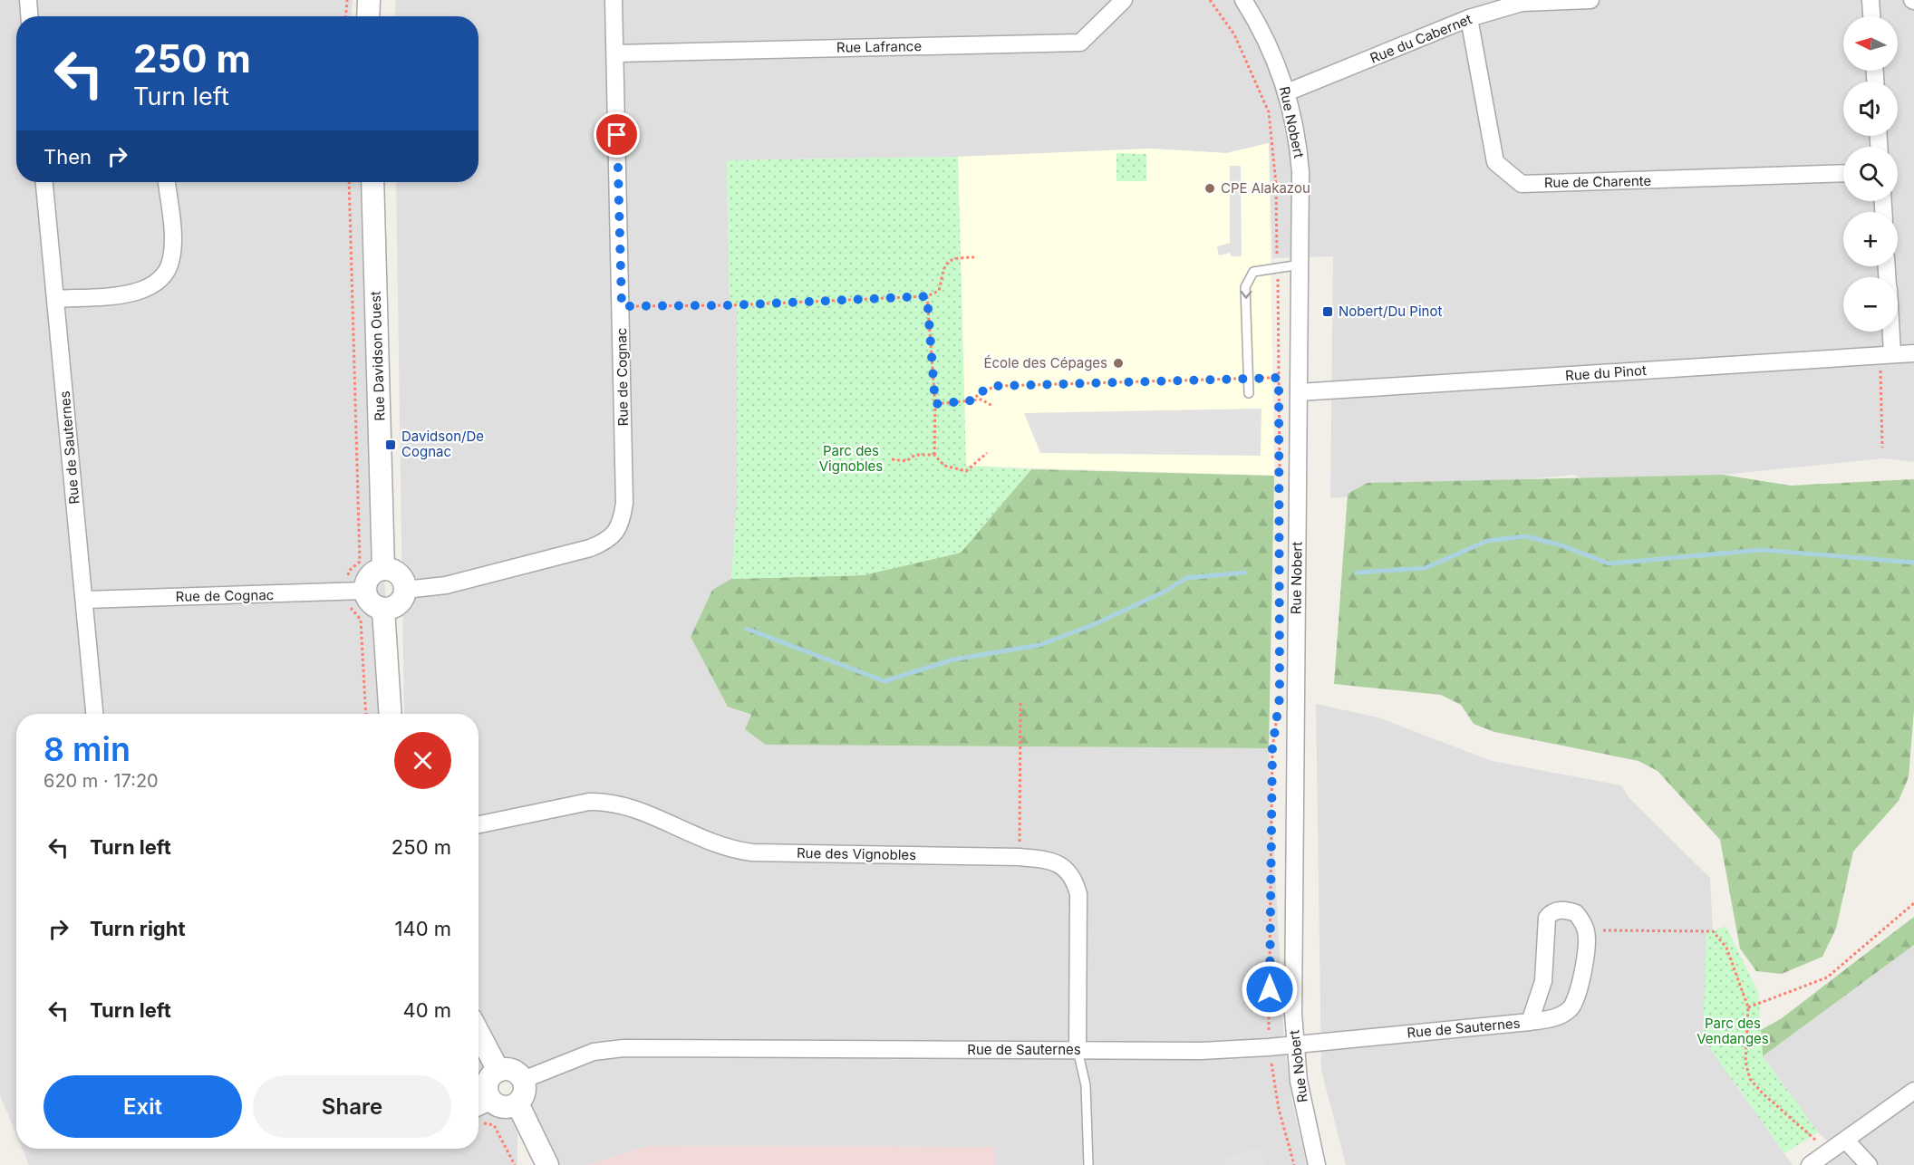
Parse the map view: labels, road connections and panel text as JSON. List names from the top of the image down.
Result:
{
  "streets": {
    "street": [
      "Rue du Cabernet",
      "Rue Lafrance",
      "Rue Nobert",
      "Rue de Charente",
      "Rue Davidson Ouest",
      "Rue du Pinot",
      "Rue de Cognac",
      "Rue de Sauternes",
      "Rue des Vignobles"
    ]
  },
  "crossings": [
    ["Rue du Cabernet", "Rue Nobert"],
    ["Rue du Cabernet", "Rue de Charente"],
    ["Rue Lafrance", "Rue de Cognac"],
    ["Rue Nobert", "Rue du Pinot"],
    ["Rue Nobert", "Rue de Sauternes"],
    ["Rue Davidson Ouest", "Rue de Cognac"],
    ["Rue de Cognac", "Rue de Sauternes"],
    ["Rue de Sauternes", "Rue des Vignobles"]
  ],
  "parks": ["Parc des Vignobles", "Parc des Vendanges"],
  "places": {
    "other": ["CPE Alakazou", "École des Cépages"],
    "transit": ["Nobert/Du Pinot", "Davidson/De Cognac"]
  },
  "north": "left",
  "page": {
    "map_buttons": ["+", "−"],
    "turn": ["250 m", "Turn left"],
    "then": "Then",
    "heading": ["8 min", "620 m · 17:20"],
    "list": [
      {
        "name": "Turn left",
        "value": "250 m"
      },
      {
        "name": "Turn right",
        "value": "140 m"
      },
      {
        "name": "Turn left",
        "value": "40 m"
      }
    ],
    "buttons": ["Exit", "Share"]
  }
}
